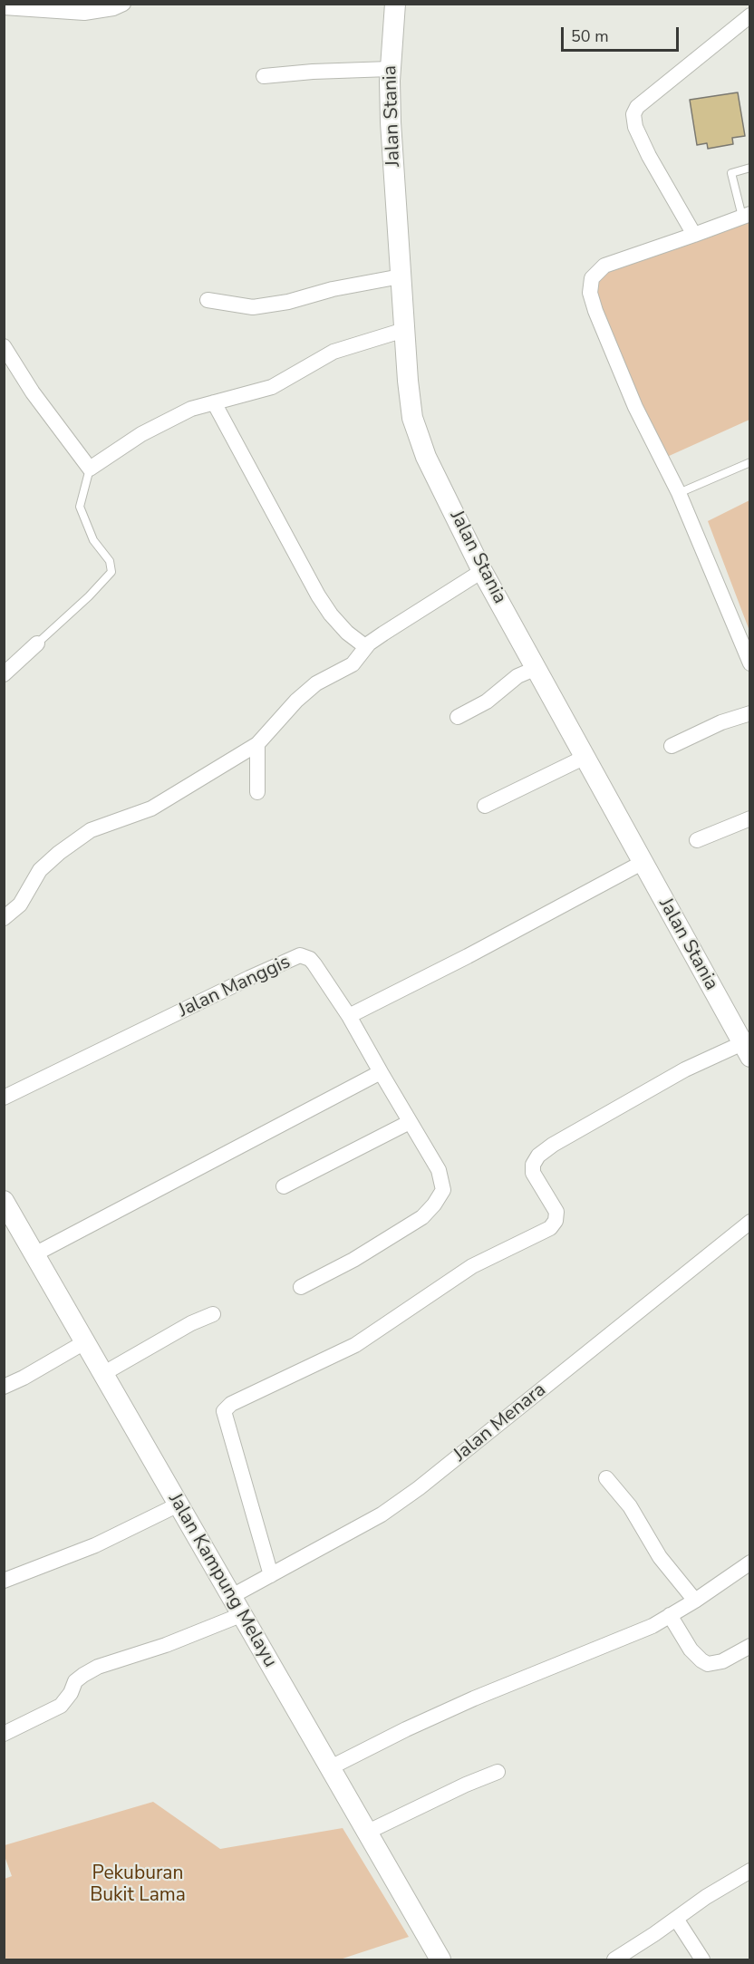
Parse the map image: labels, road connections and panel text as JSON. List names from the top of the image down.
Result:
{
  "streets": {
    "street": [
      "Jalan Stania",
      "Jalan Manggis",
      "Jalan Menara",
      "Jalan Kampung Melayu"
    ]
  },
  "crossings": [
    ["Jalan Menara", "Jalan Kampung Melayu"]
  ],
  "parks": ["Pekuburan Bukit Lama"],
  "scale_bar": "50 m"
}
